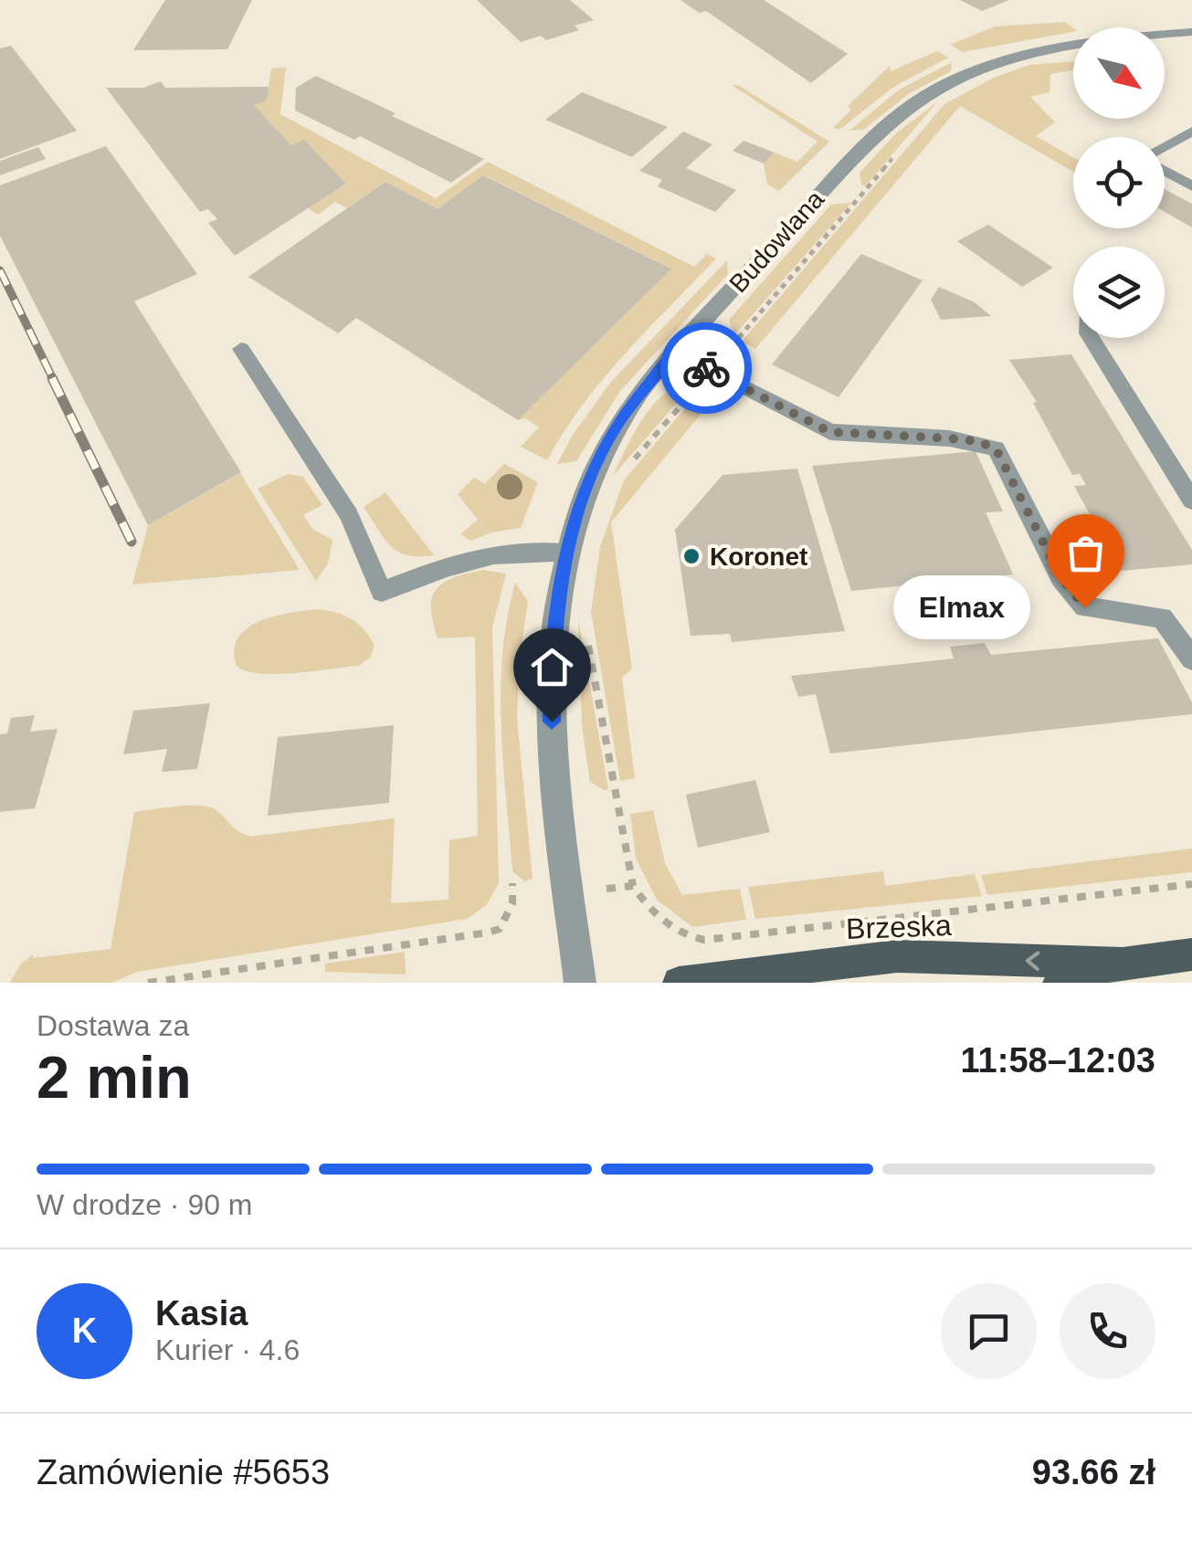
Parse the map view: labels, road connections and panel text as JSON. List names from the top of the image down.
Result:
{
  "streets": {
    "main road": ["Brzeska"],
    "street": ["Budowlana"]
  },
  "one_way": ["Brzeska"],
  "places": ["Koronet", "Elmax"],
  "north": "bottom right",
  "page": {
    "bubble": "Elmax",
    "heading": ["2 min", "Dostawa za", "11:58–12:03"],
    "panel": [
      "Kasia",
      "Kurier · 4.6",
      "Zamówienie #5653",
      "93.66 zł"
    ],
    "bar": "W drodze · 90 m",
    "round": "K"
  }
}
